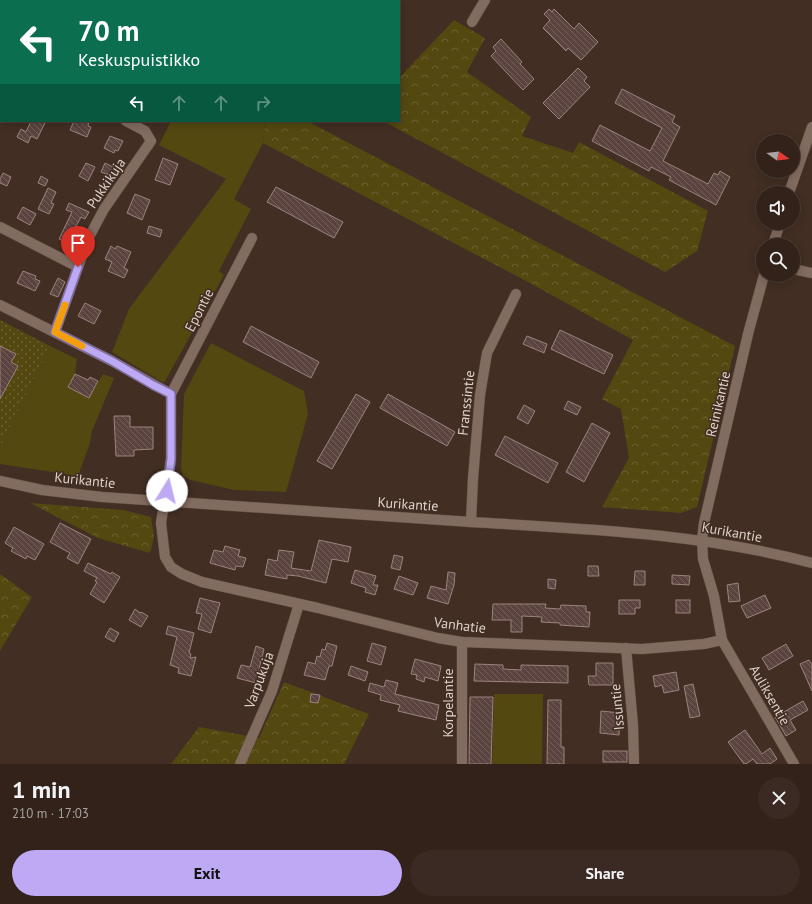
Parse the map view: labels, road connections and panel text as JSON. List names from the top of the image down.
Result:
{
  "streets": {
    "street": [
      "Pukkikuja",
      "Epontie",
      "Franssintie",
      "Reinikantie",
      "Kurikantie",
      "Vanhatie",
      "Varpukuja",
      "Auliksentie",
      "Korpelantie",
      "Issuntie"
    ]
  },
  "crossings": [
    ["Epontie", "Vanhatie"],
    ["Franssintie", "Kurikantie"],
    ["Reinikantie", "Kurikantie"],
    ["Kurikantie", "Vanhatie"],
    ["Vanhatie", "Varpukuja"],
    ["Vanhatie", "Auliksentie"],
    ["Vanhatie", "Korpelantie"],
    ["Vanhatie", "Issuntie"]
  ],
  "north": "right",
  "page": {
    "turn": ["70 m", "Keskuspuistikko"],
    "heading": ["1 min", "210 m · 17:03"],
    "buttons": ["Exit", "Share"]
  }
}
